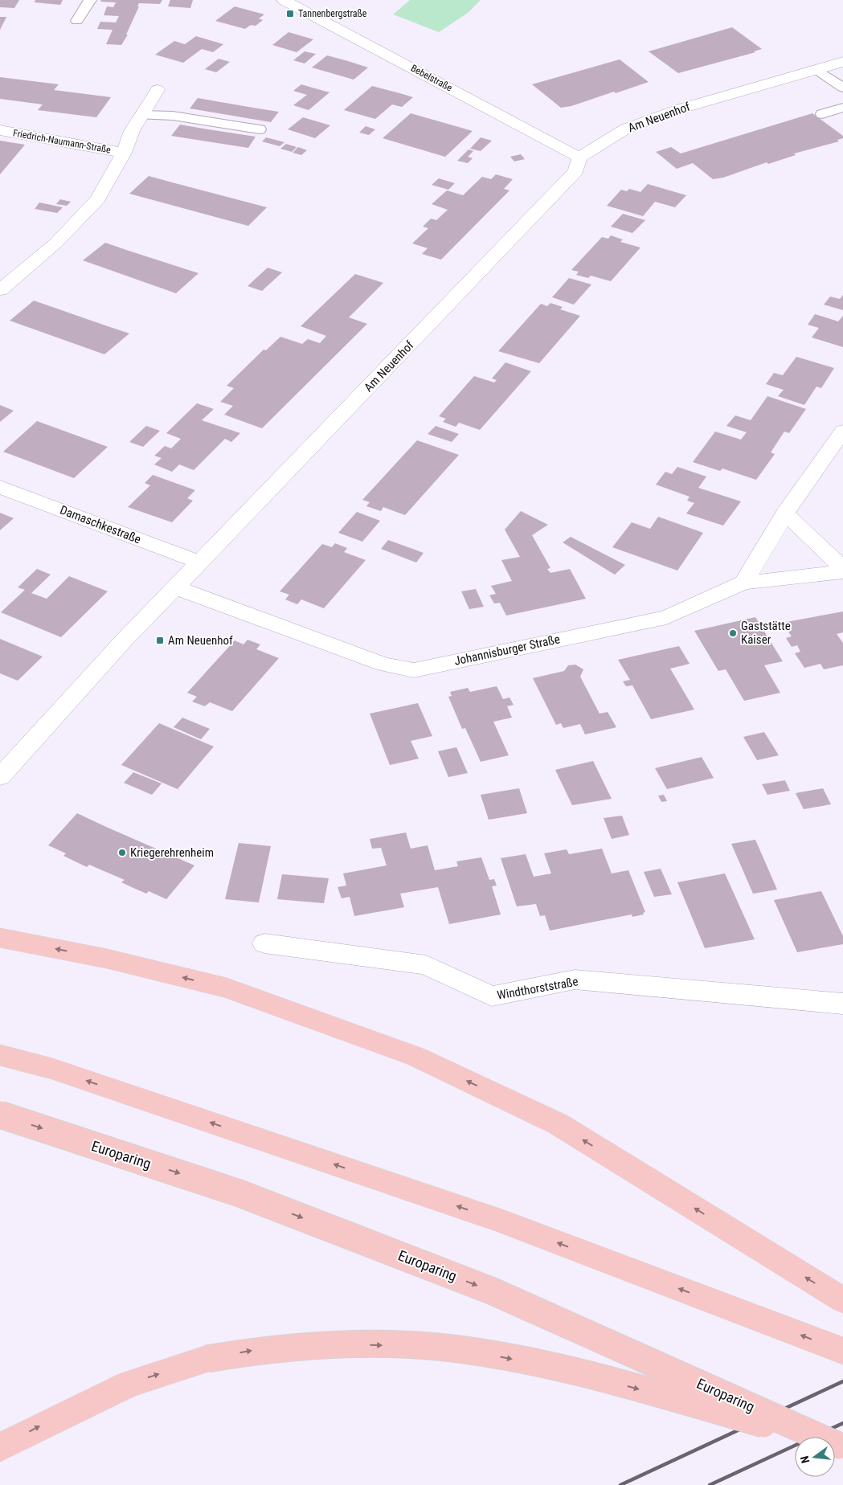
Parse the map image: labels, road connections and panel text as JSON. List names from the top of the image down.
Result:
{
  "streets": {
    "highway": ["Europaring"],
    "street": [
      "Bebelstraße",
      "Am Neuenhof",
      "Friedrich-Naumann-Straße",
      "Damaschkestraße",
      "Johannisburger Straße",
      "Windthorststraße"
    ]
  },
  "crossings": [
    ["Bebelstraße", "Am Neuenhof"],
    ["Am Neuenhof", "Damaschkestraße"],
    ["Am Neuenhof", "Johannisburger Straße"]
  ],
  "places": {
    "transit": ["Tannenbergstraße", "Am Neuenhof"],
    "other": ["Gaststätte Kaiser", "Kriegerehrenheim"]
  },
  "north": "left"
}
